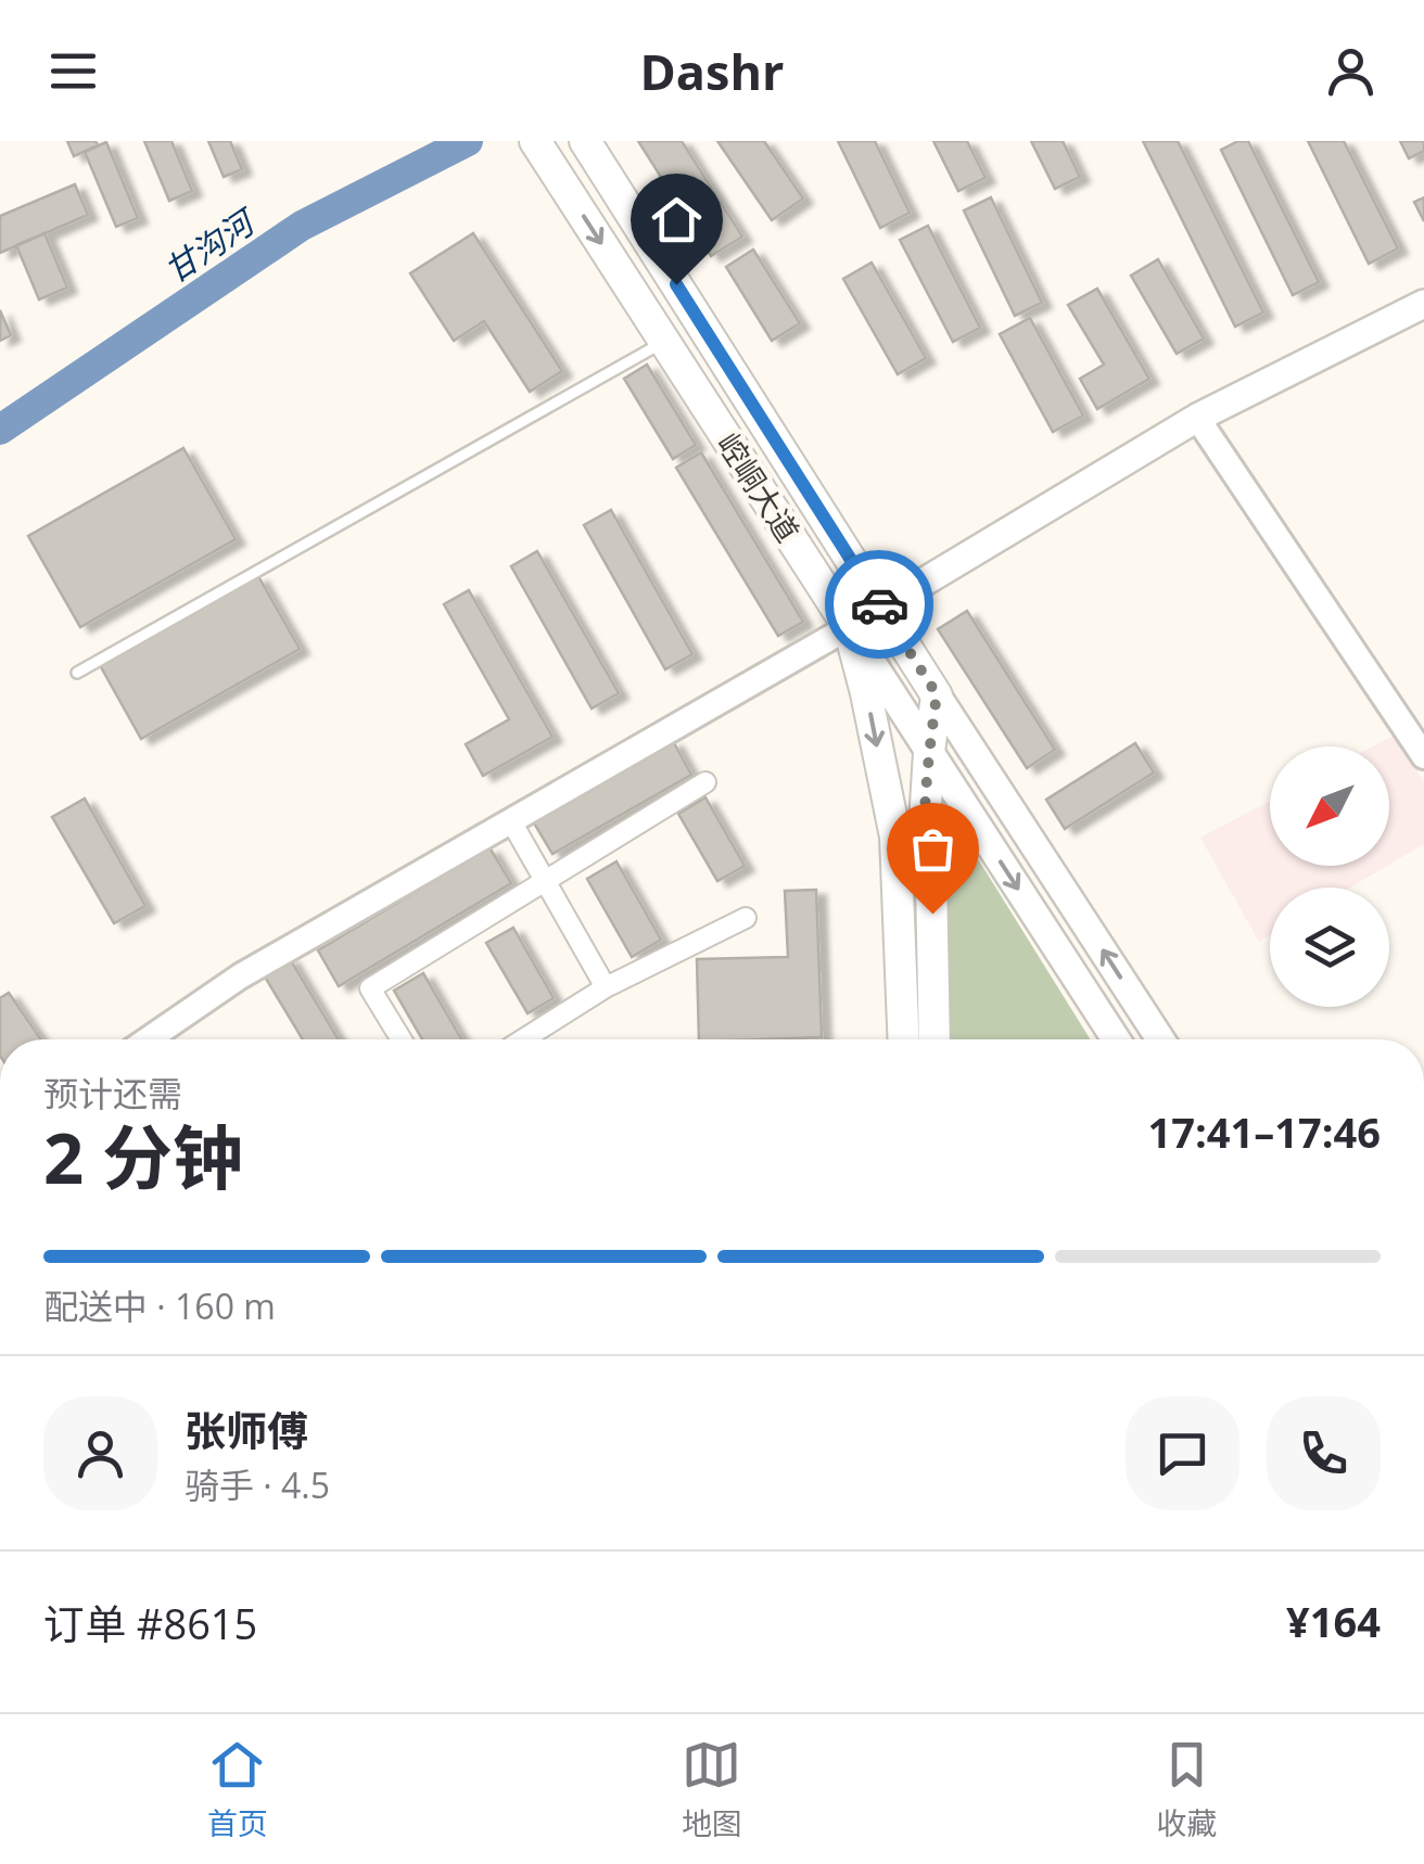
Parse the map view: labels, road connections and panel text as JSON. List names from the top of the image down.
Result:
{
  "streets": {
    "main road": ["崆峒大道"]
  },
  "water": ["甘沟河"],
  "north": "bottom left",
  "page": {
    "header": "Dashr",
    "heading": ["2 分钟", "预计还需", "17:41–17:46"],
    "panel": [
      "张师傅",
      "骑手 · 4.5",
      "订单 #8615",
      "¥164"
    ],
    "bar": "配送中 · 160 m",
    "tabs": ["首页", "地图", "收藏"]
  }
}
